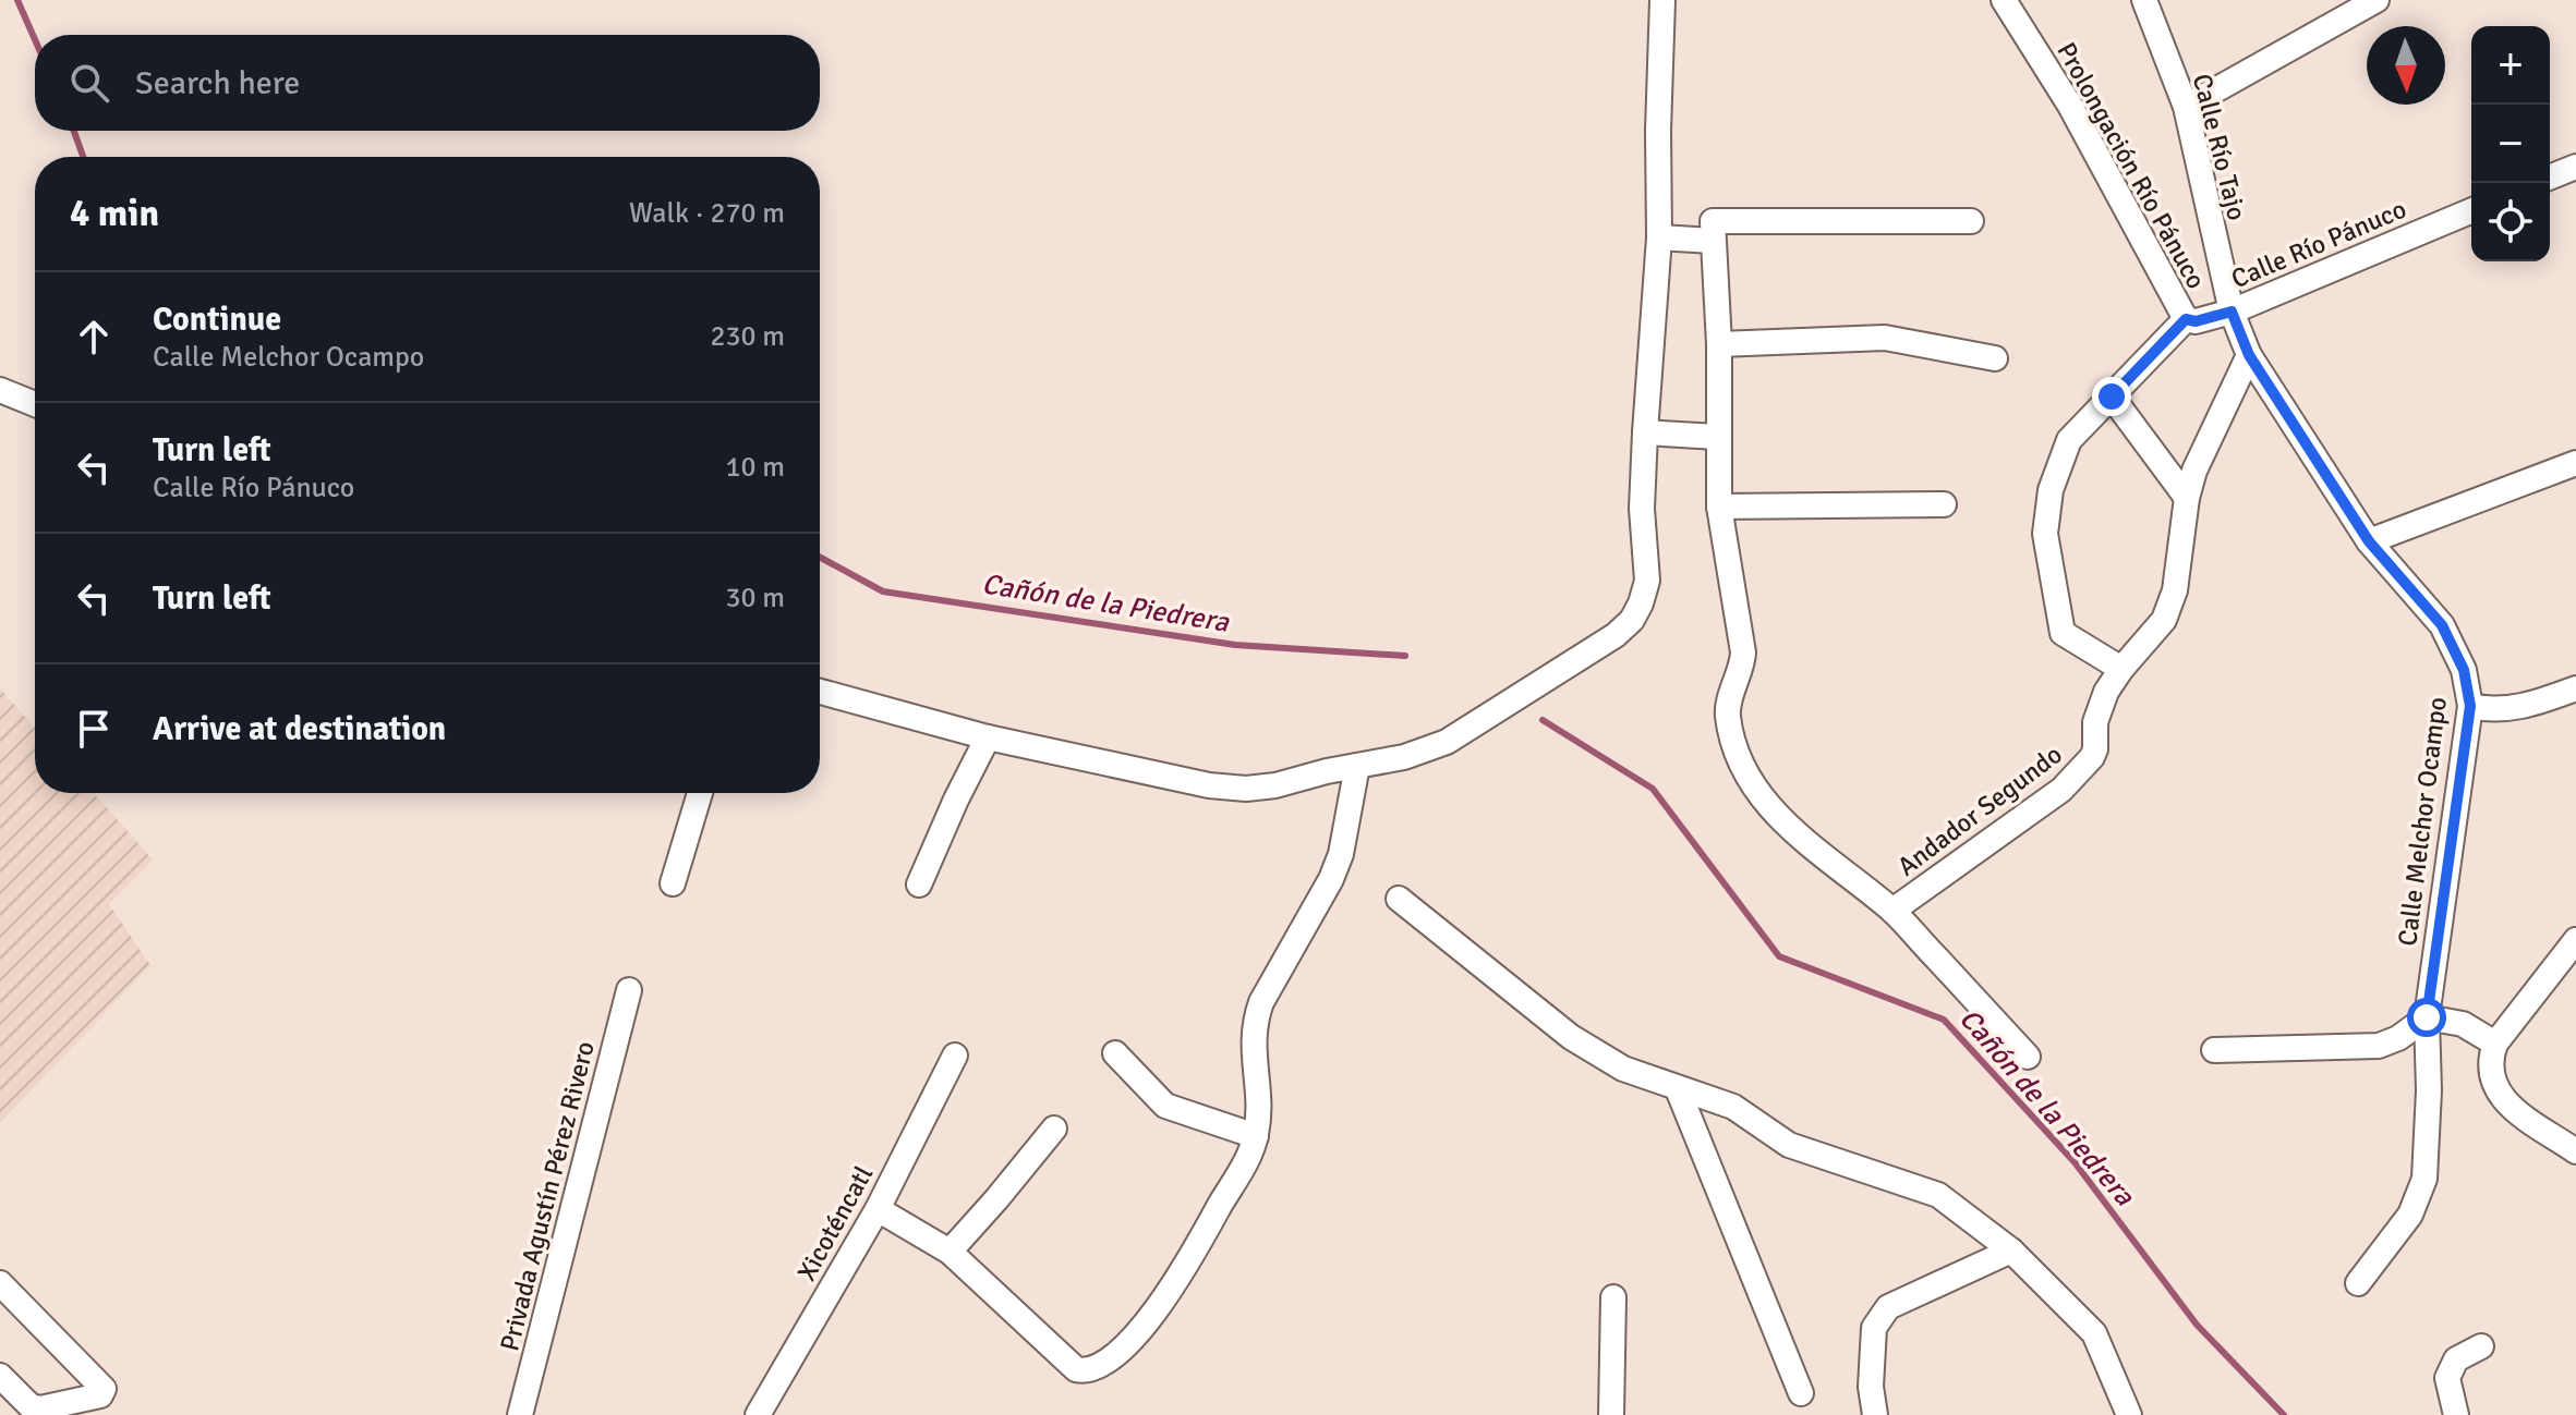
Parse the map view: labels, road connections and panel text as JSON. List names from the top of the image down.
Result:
{
  "streets": {
    "street": [
      "Calle Río Tajo",
      "Prolongación Río Pánuco",
      "Calle Río Pánuco",
      "Andador Segundo",
      "Calle Melchor Ocampo",
      "Privada Agustín Pérez Rivero",
      "Xicoténcatl"
    ]
  },
  "crossings": [
    ["Calle Río Tajo", "Calle Río Pánuco"],
    ["Calle Río Tajo", "Calle Melchor Ocampo"],
    ["Prolongación Río Pánuco", "Calle Río Pánuco"],
    ["Calle Río Pánuco", "Calle Melchor Ocampo"]
  ],
  "water": ["Cañón de la Piedrera"],
  "north": "bottom",
  "page": {
    "map_buttons": ["+", "−"],
    "search": "Search here",
    "heading": ["4 min", "Walk · 270 m"],
    "list": [
      ["Continue", "Calle Melchor Ocampo", "230 m"],
      ["Turn left", "Calle Río Pánuco", "10 m"],
      ["Turn left", "30 m"],
      "Arrive at destination"
    ]
  }
}
